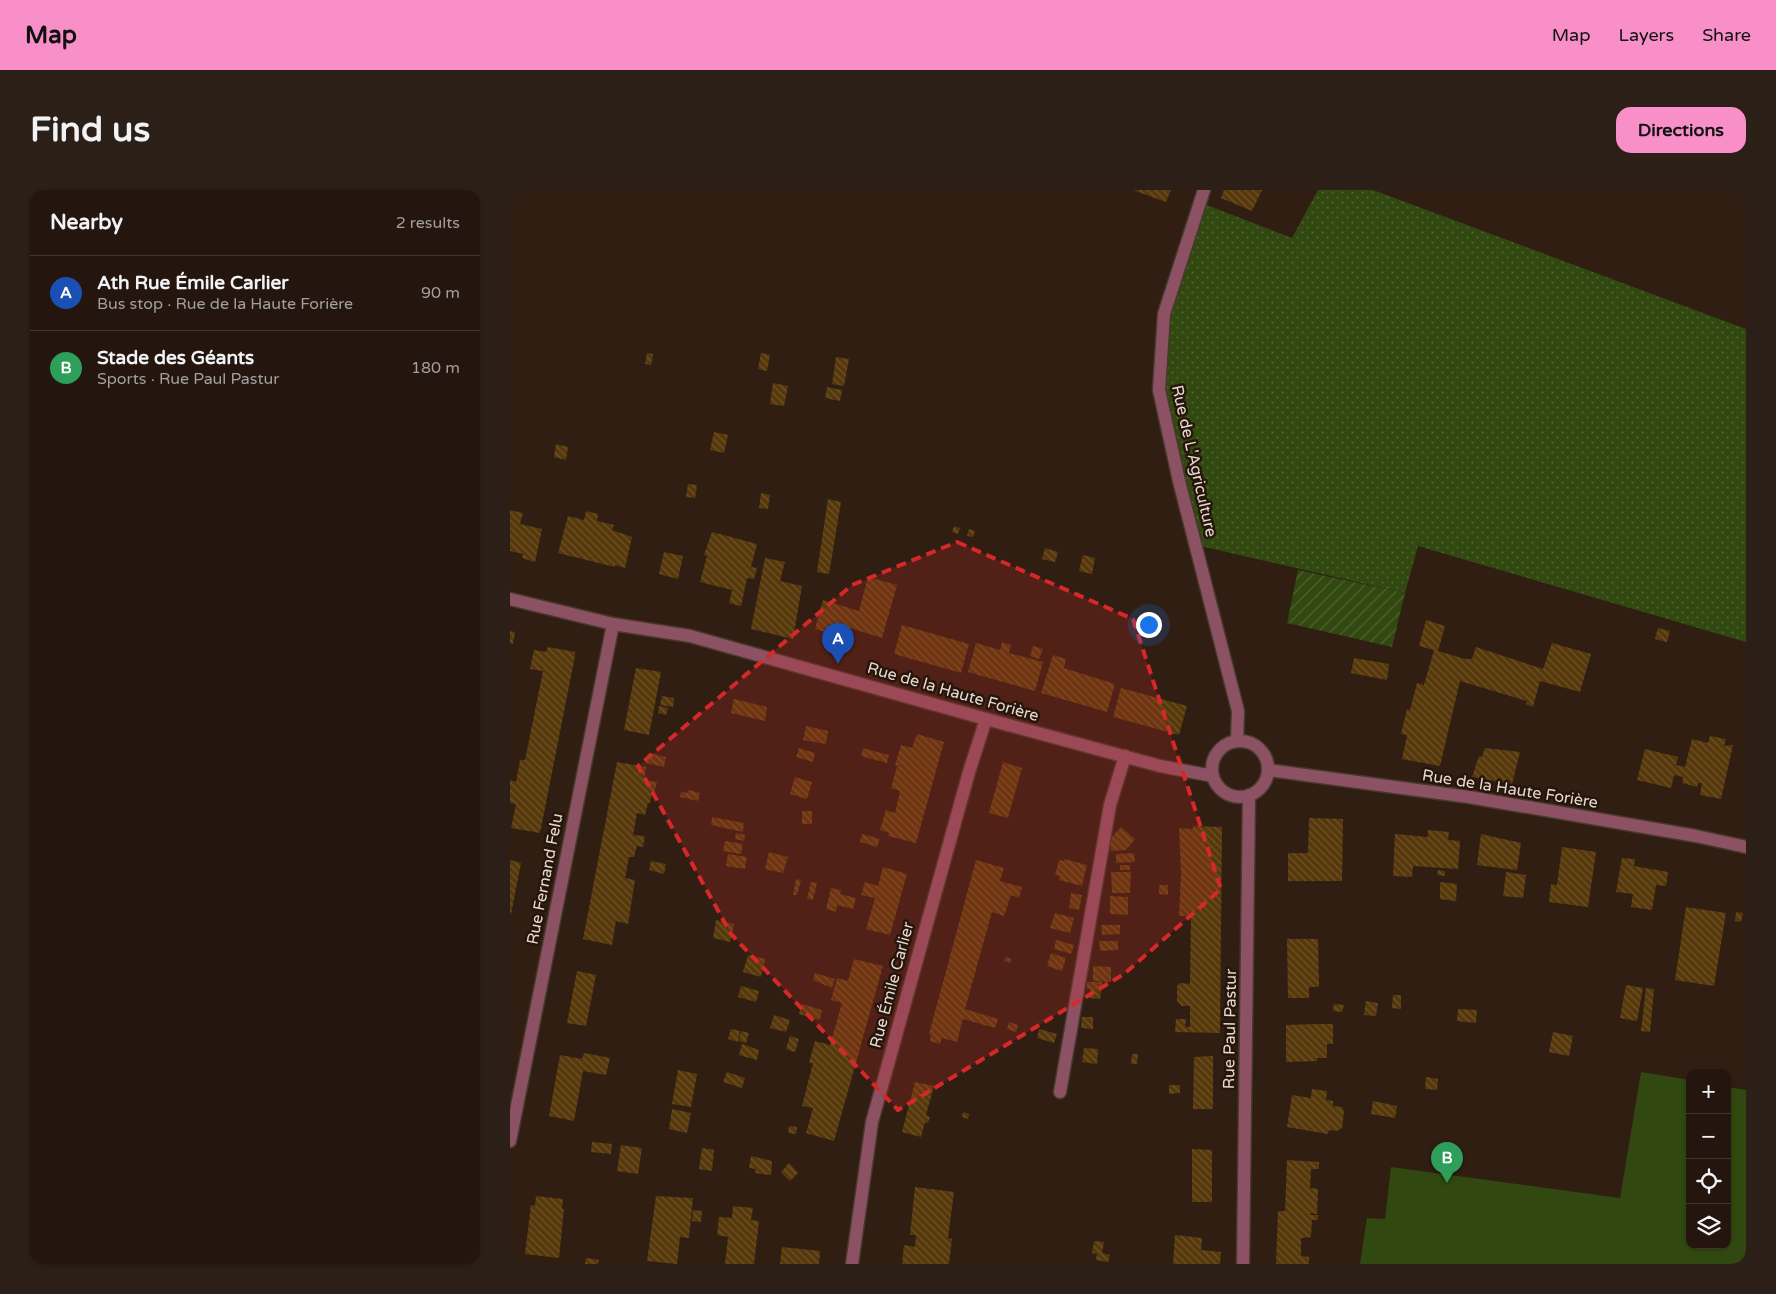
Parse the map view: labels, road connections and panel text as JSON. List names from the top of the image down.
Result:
{
  "streets": {
    "street": [
      "Rue de L'Agriculture",
      "Rue de la Haute Forière",
      "Rue Fernand Felu",
      "Rue Émile Carlier",
      "Rue Paul Pastur"
    ]
  },
  "crossings": [
    ["Rue de L'Agriculture", "Rue de la Haute Forière"],
    ["Rue de L'Agriculture", "Rue Paul Pastur"],
    ["Rue de la Haute Forière", "Rue Fernand Felu"],
    ["Rue de la Haute Forière", "Rue Émile Carlier"],
    ["Rue de la Haute Forière", "Rue Paul Pastur"]
  ],
  "page": {
    "header": "Map",
    "nav": ["Map", "Layers", "Share"],
    "buttons": "Directions",
    "title": "Find us",
    "heading": ["Nearby", "2 results"],
    "list": [
      {
        "mark": "A",
        "name": "Ath Rue Émile Carlier",
        "note": "Bus stop · Rue de la Haute Forière",
        "value": "90 m"
      },
      {
        "mark": "B",
        "name": "Stade des Géants",
        "note": "Sports · Rue Paul Pastur",
        "value": "180 m"
      }
    ],
    "pins": ["A", "B"],
    "map_buttons": ["+", "−"]
  }
}
